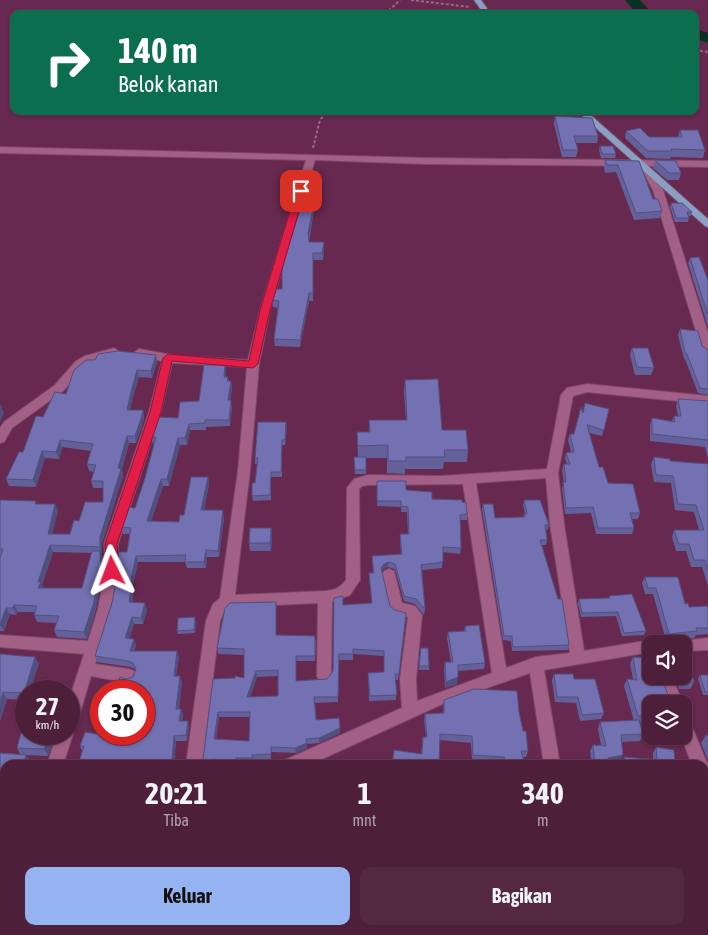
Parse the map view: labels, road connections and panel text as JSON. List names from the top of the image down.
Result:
{
  "page": {
    "turn": ["140 m", "Belok kanan"],
    "speed": "27 km/h",
    "limit": "30",
    "eta": [
      "20:21",
      "Tiba",
      "1",
      "mnt",
      "340",
      "m"
    ],
    "buttons": ["Keluar", "Bagikan"]
  }
}
